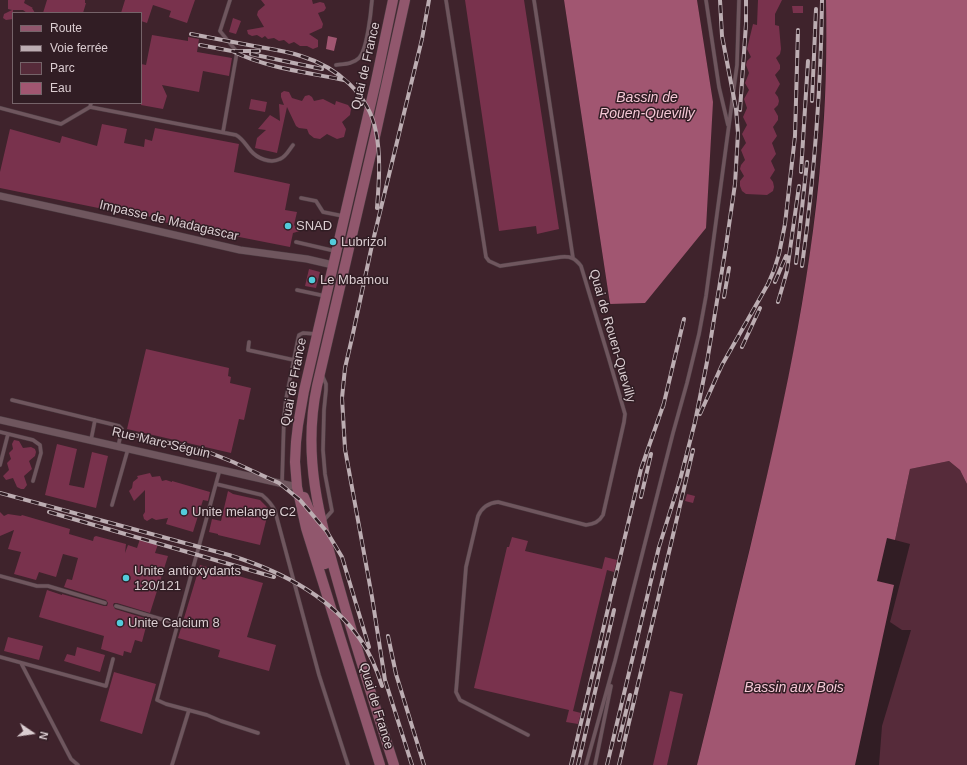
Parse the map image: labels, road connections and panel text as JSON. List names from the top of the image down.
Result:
{
  "streets": {
    "main road": ["Quai de France"],
    "street": ["Impasse de Madagascar", "Rue Marc Séguin"],
    "lane": ["Quai de Rouen-Quevilly"]
  },
  "crossings": [
    ["Quai de France", "Impasse de Madagascar"],
    ["Quai de France", "Rue Marc Séguin"]
  ],
  "water": ["Bassin de Rouen-Quevilly", "Bassin aux Bois"],
  "places": [
    "SNAD",
    "Lubrizol",
    "Le Mbamou",
    "Unite melange C2",
    "Unite antioxydants 120/121",
    "Unite Calcium 8"
  ],
  "legend": [
    "Route",
    "Voie ferrée",
    "Parc",
    "Eau"
  ],
  "north": "right"
}
